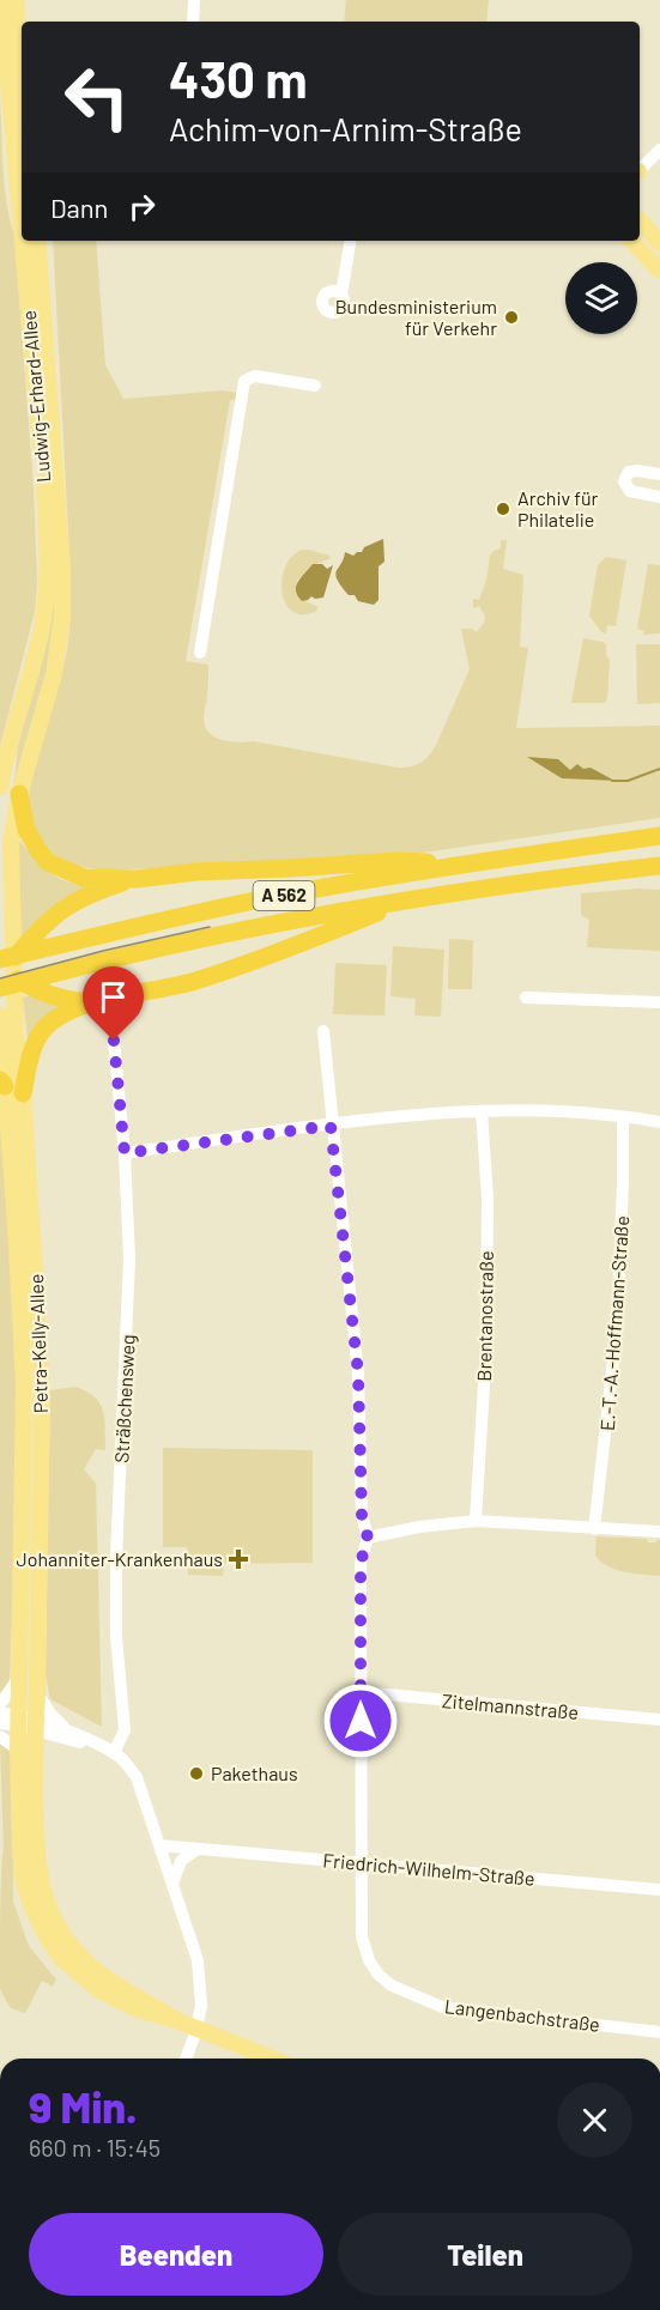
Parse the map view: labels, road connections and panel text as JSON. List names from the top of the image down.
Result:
{
  "streets": {
    "highway": ["A 562"],
    "main road": ["Ludwig-Erhard-Allee", "Petra-Kelly-Allee"],
    "street": [
      "Brentanostraße",
      "E.-T.-A.-Hoffmann-Straße",
      "Sträßchensweg",
      "Zitelmannstraße",
      "Friedrich-Wilhelm-Straße",
      "Langenbachstraße"
    ]
  },
  "crossings": [
    ["Ludwig-Erhard-Allee", "A 562"],
    ["Ludwig-Erhard-Allee", "Petra-Kelly-Allee"],
    ["A 562", "Petra-Kelly-Allee"],
    ["Zitelmannstraße", "Langenbachstraße"],
    ["Friedrich-Wilhelm-Straße", "Langenbachstraße"]
  ],
  "places": {
    "other": ["Bundesministerium für Verkehr", "Archiv für Philatelie", "Pakethaus"],
    "health": ["Johanniter-Krankenhaus"]
  },
  "page": {
    "turn": ["430 m", "Achim-von-Arnim-Straße"],
    "then": "Dann",
    "heading": ["9 Min.", "660 m · 15:45"],
    "buttons": ["Beenden", "Teilen"]
  }
}
